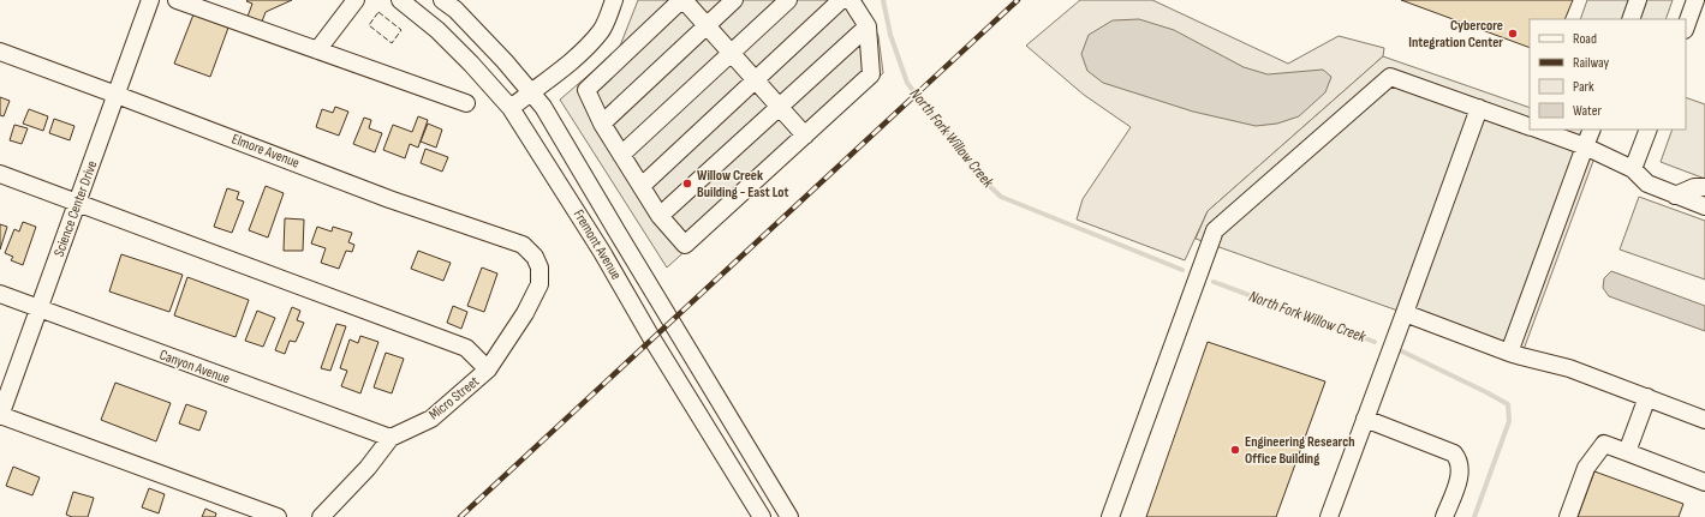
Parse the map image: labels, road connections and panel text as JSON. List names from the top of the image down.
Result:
{
  "streets": {
    "street": [
      "Elmore Avenue",
      "Science Center Drive",
      "Fremont Avenue",
      "Canyon Avenue",
      "Micro Street"
    ]
  },
  "crossings": [
    ["Elmore Avenue", "Science Center Drive"],
    ["Elmore Avenue", "Micro Street"],
    ["Science Center Drive", "Canyon Avenue"],
    ["Canyon Avenue", "Micro Street"]
  ],
  "water": ["North Fork Willow Creek"],
  "places": ["Cybercore Integration Center", "Willow Creek Building - East Lot", "Engineering Research Office Building"],
  "legend": [
    "Road",
    "Railway",
    "Park",
    "Water"
  ]
}
